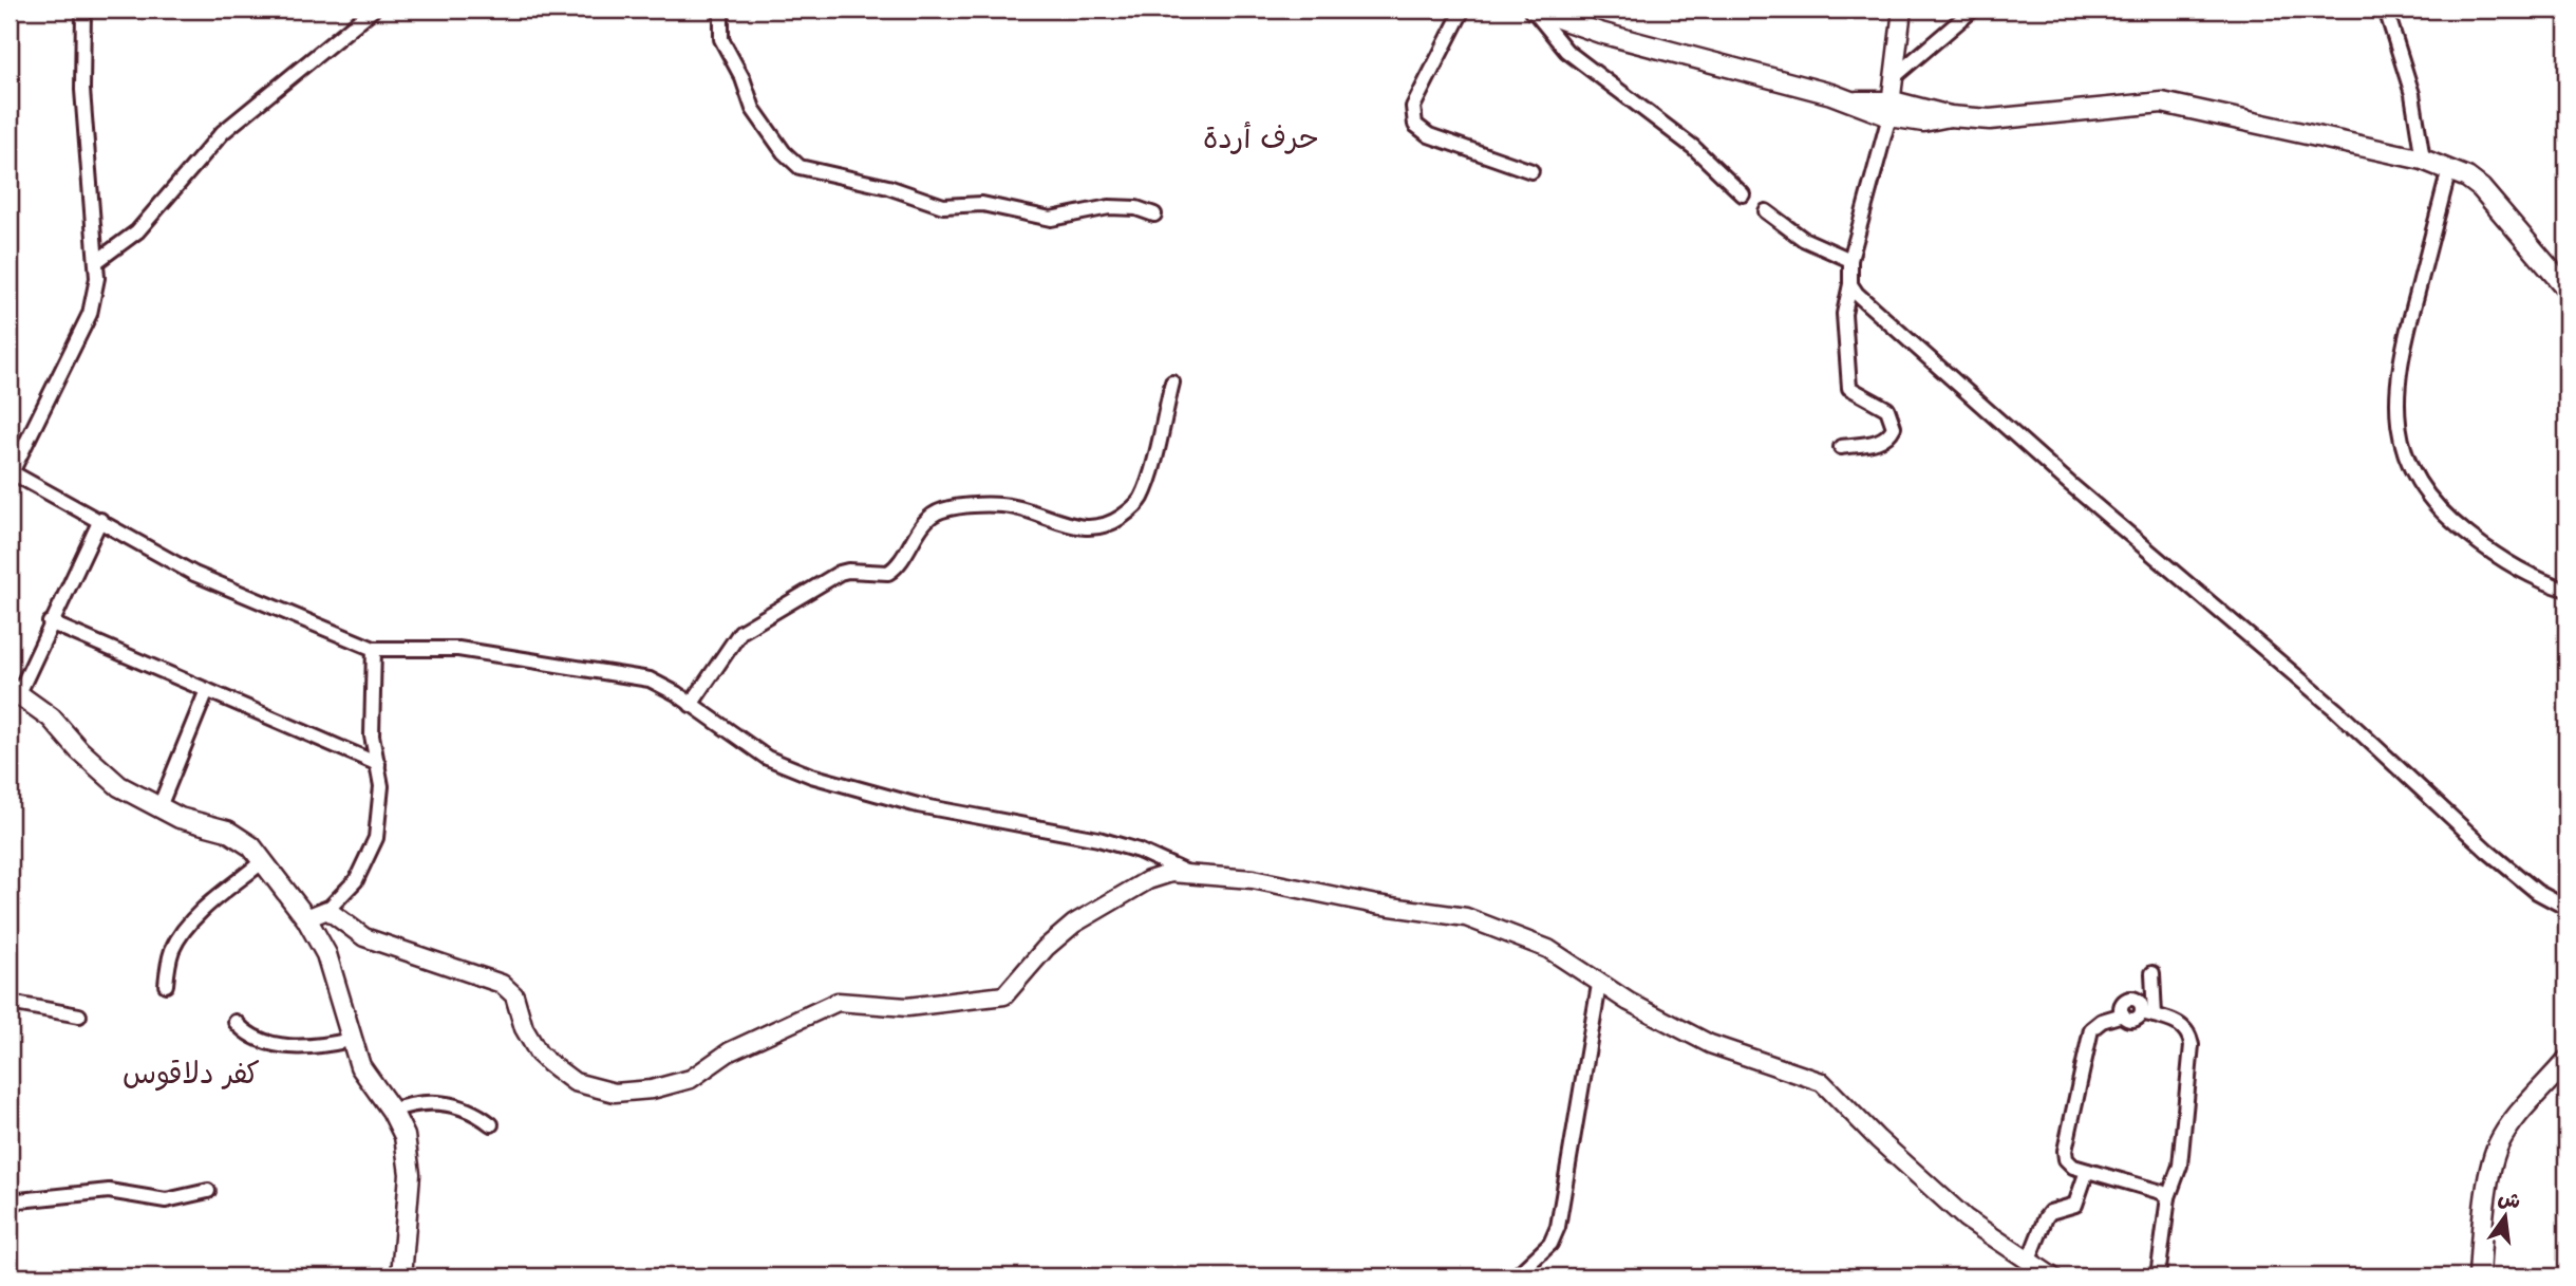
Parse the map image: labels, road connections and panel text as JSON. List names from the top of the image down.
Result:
{
  "districts": ["حرف أردة", "كفر دلاقوس"],
  "north": "top"
}
